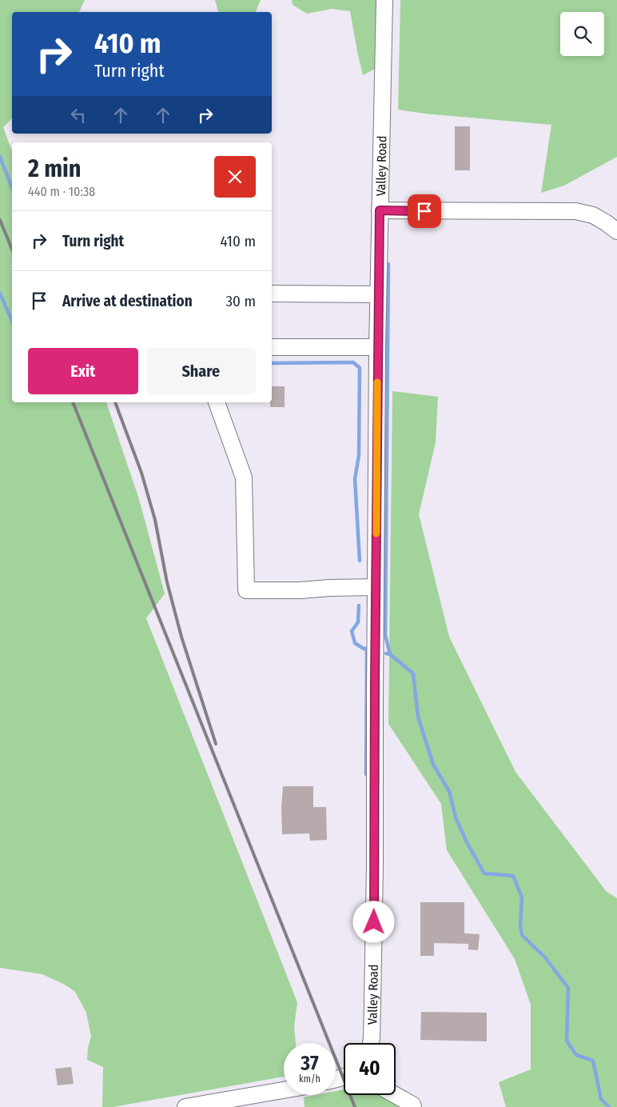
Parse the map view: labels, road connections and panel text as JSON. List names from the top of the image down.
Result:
{
  "streets": {
    "street": ["Valley Road"]
  },
  "page": {
    "turn": ["410 m", "Turn right"],
    "heading": ["2 min", "440 m · 10:38"],
    "list": [
      {
        "name": "Turn right",
        "value": "410 m"
      },
      {
        "name": "Arrive at destination",
        "value": "30 m"
      }
    ],
    "buttons": ["Exit", "Share"],
    "speed": "37 km/h",
    "limit": "40"
  }
}
